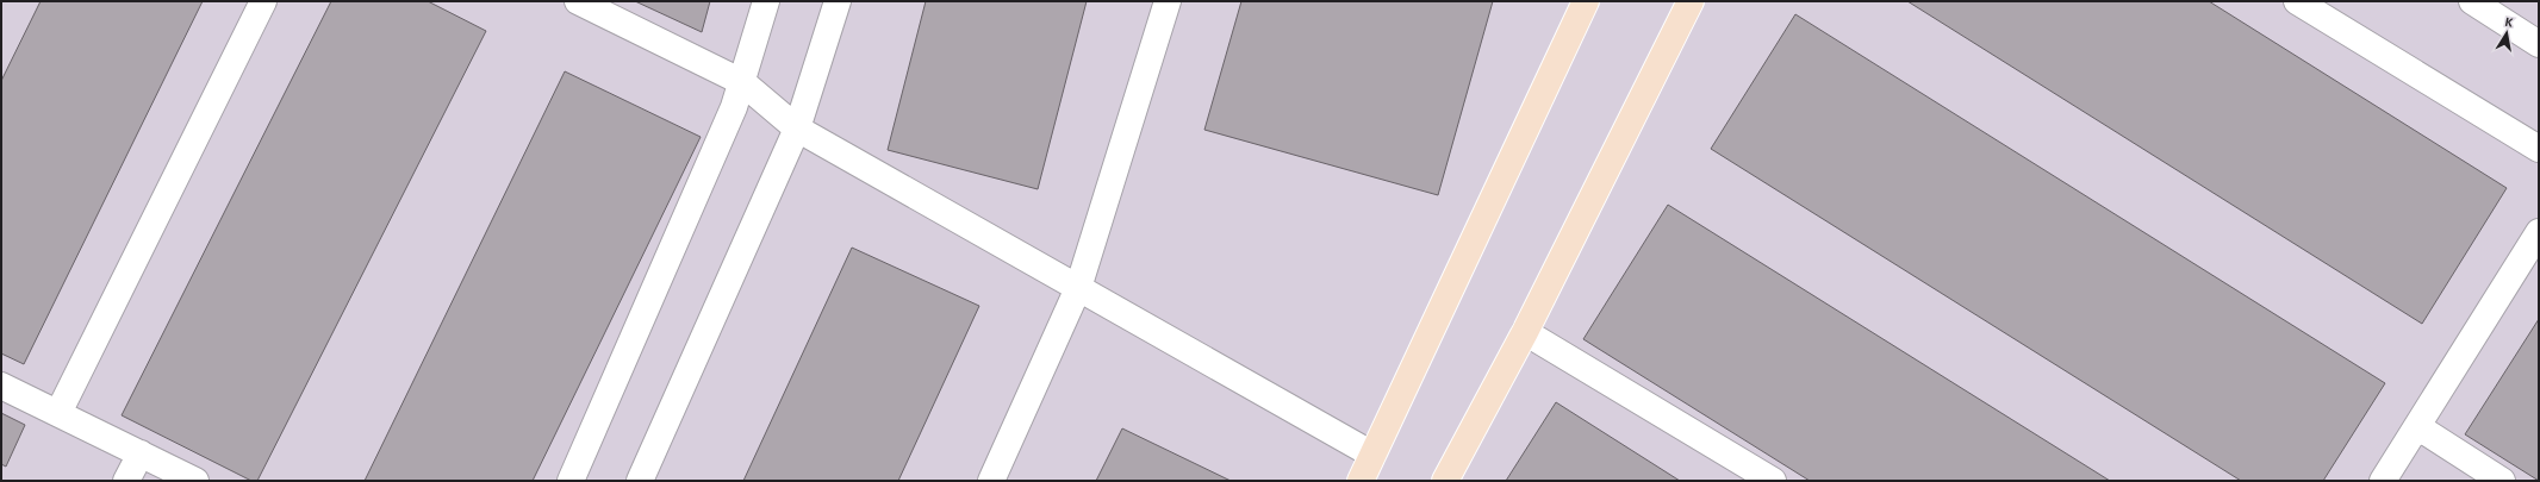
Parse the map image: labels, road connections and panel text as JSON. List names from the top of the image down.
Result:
{
  "north": "top"
}
